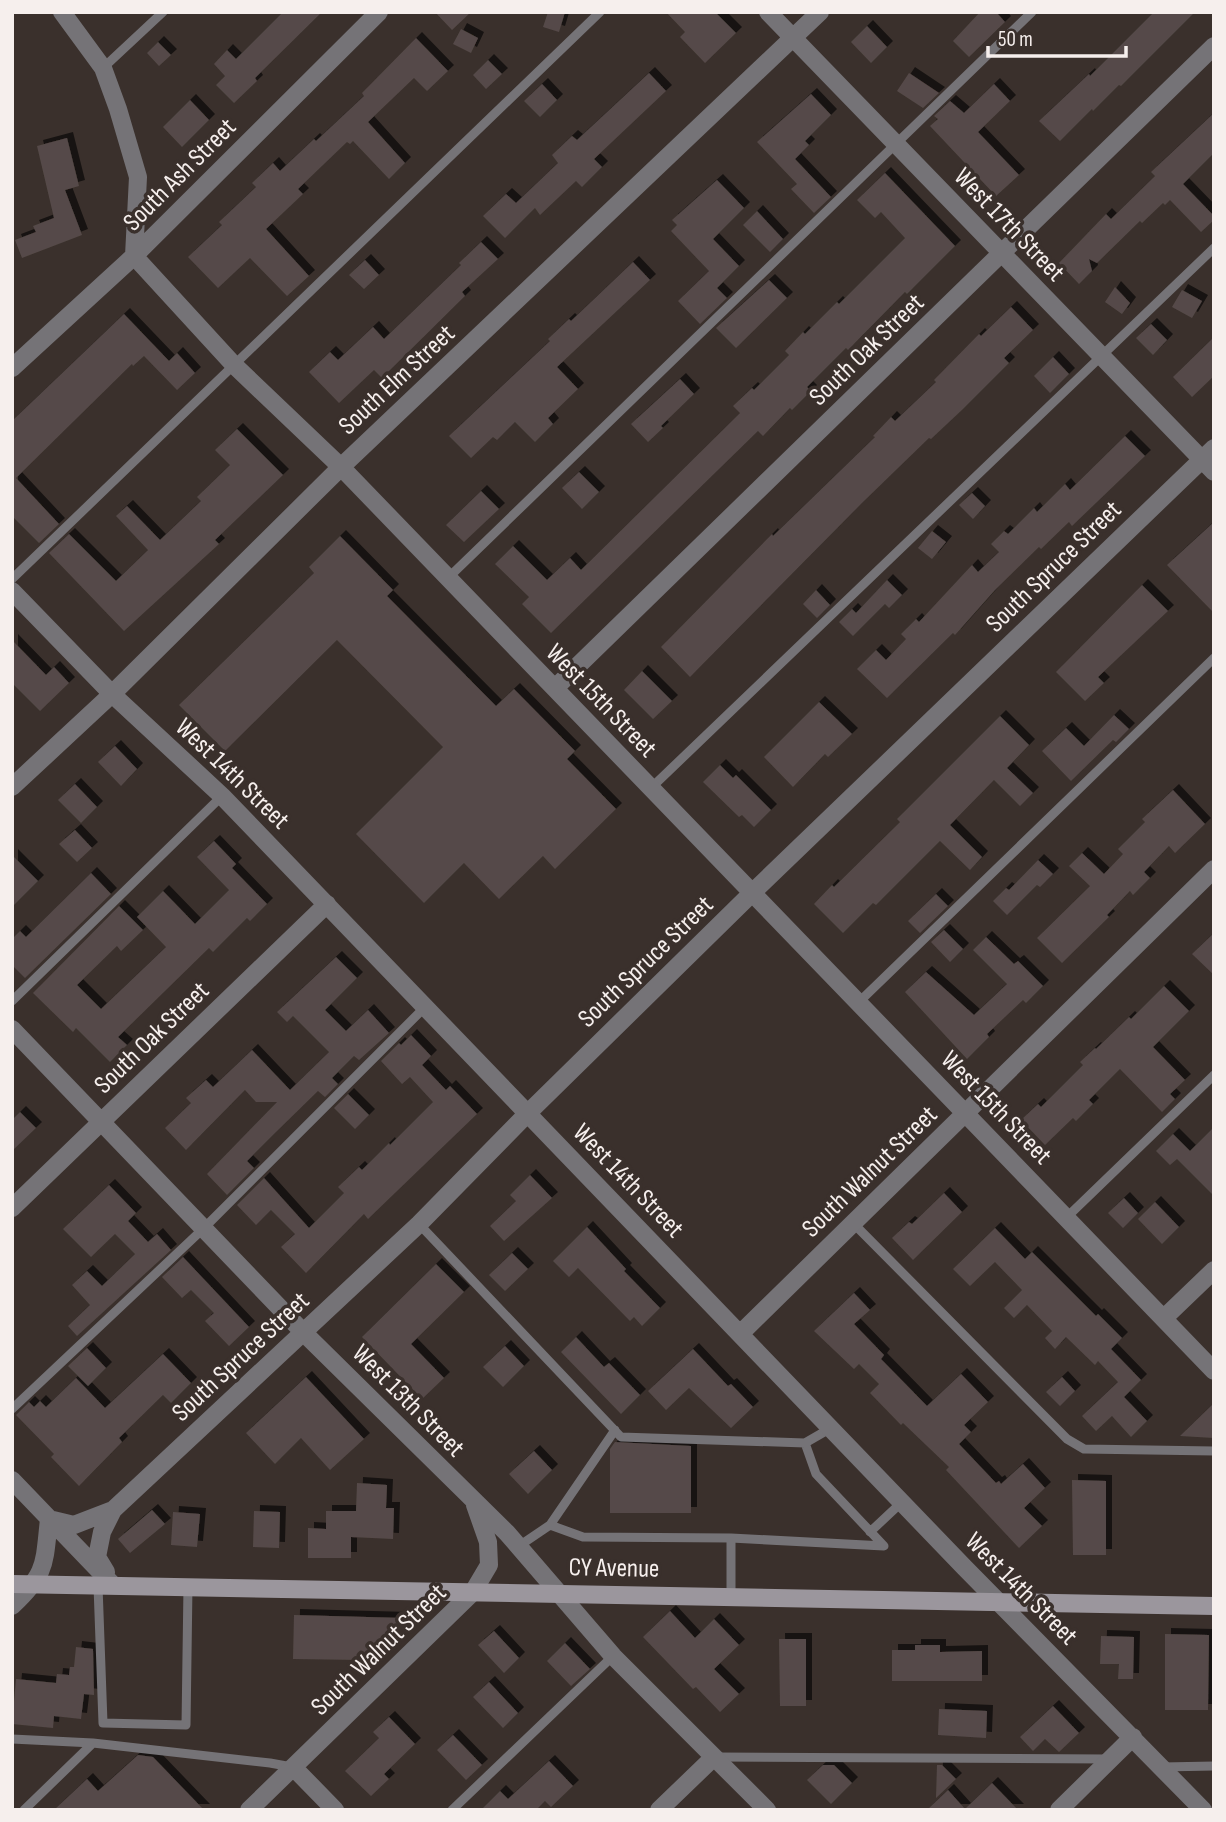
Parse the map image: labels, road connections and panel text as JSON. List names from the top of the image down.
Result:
{
  "streets": {
    "main road": ["CY Avenue"],
    "street": [
      "South Ash Street",
      "West 17th Street",
      "South Oak Street",
      "South Elm Street",
      "South Spruce Street",
      "West 15th Street",
      "West 14th Street",
      "South Walnut Street",
      "West 13th Street"
    ]
  },
  "crossings": [
    ["South Ash Street", "West 15th Street"],
    ["West 17th Street", "South Oak Street"],
    ["West 17th Street", "South Elm Street"],
    ["West 17th Street", "South Spruce Street"],
    ["South Oak Street", "West 15th Street"],
    ["South Oak Street", "West 14th Street"],
    ["South Oak Street", "West 13th Street"],
    ["South Elm Street", "West 15th Street"],
    ["South Elm Street", "West 14th Street"],
    ["South Spruce Street", "West 15th Street"],
    ["South Spruce Street", "West 14th Street"],
    ["South Spruce Street", "West 13th Street"],
    ["South Spruce Street", "CY Avenue"],
    ["West 15th Street", "South Walnut Street"],
    ["West 14th Street", "South Walnut Street"],
    ["West 14th Street", "CY Avenue"],
    ["South Walnut Street", "West 13th Street"],
    ["South Walnut Street", "CY Avenue"],
    ["West 13th Street", "CY Avenue"]
  ],
  "scale_bar": "50 m"
}
